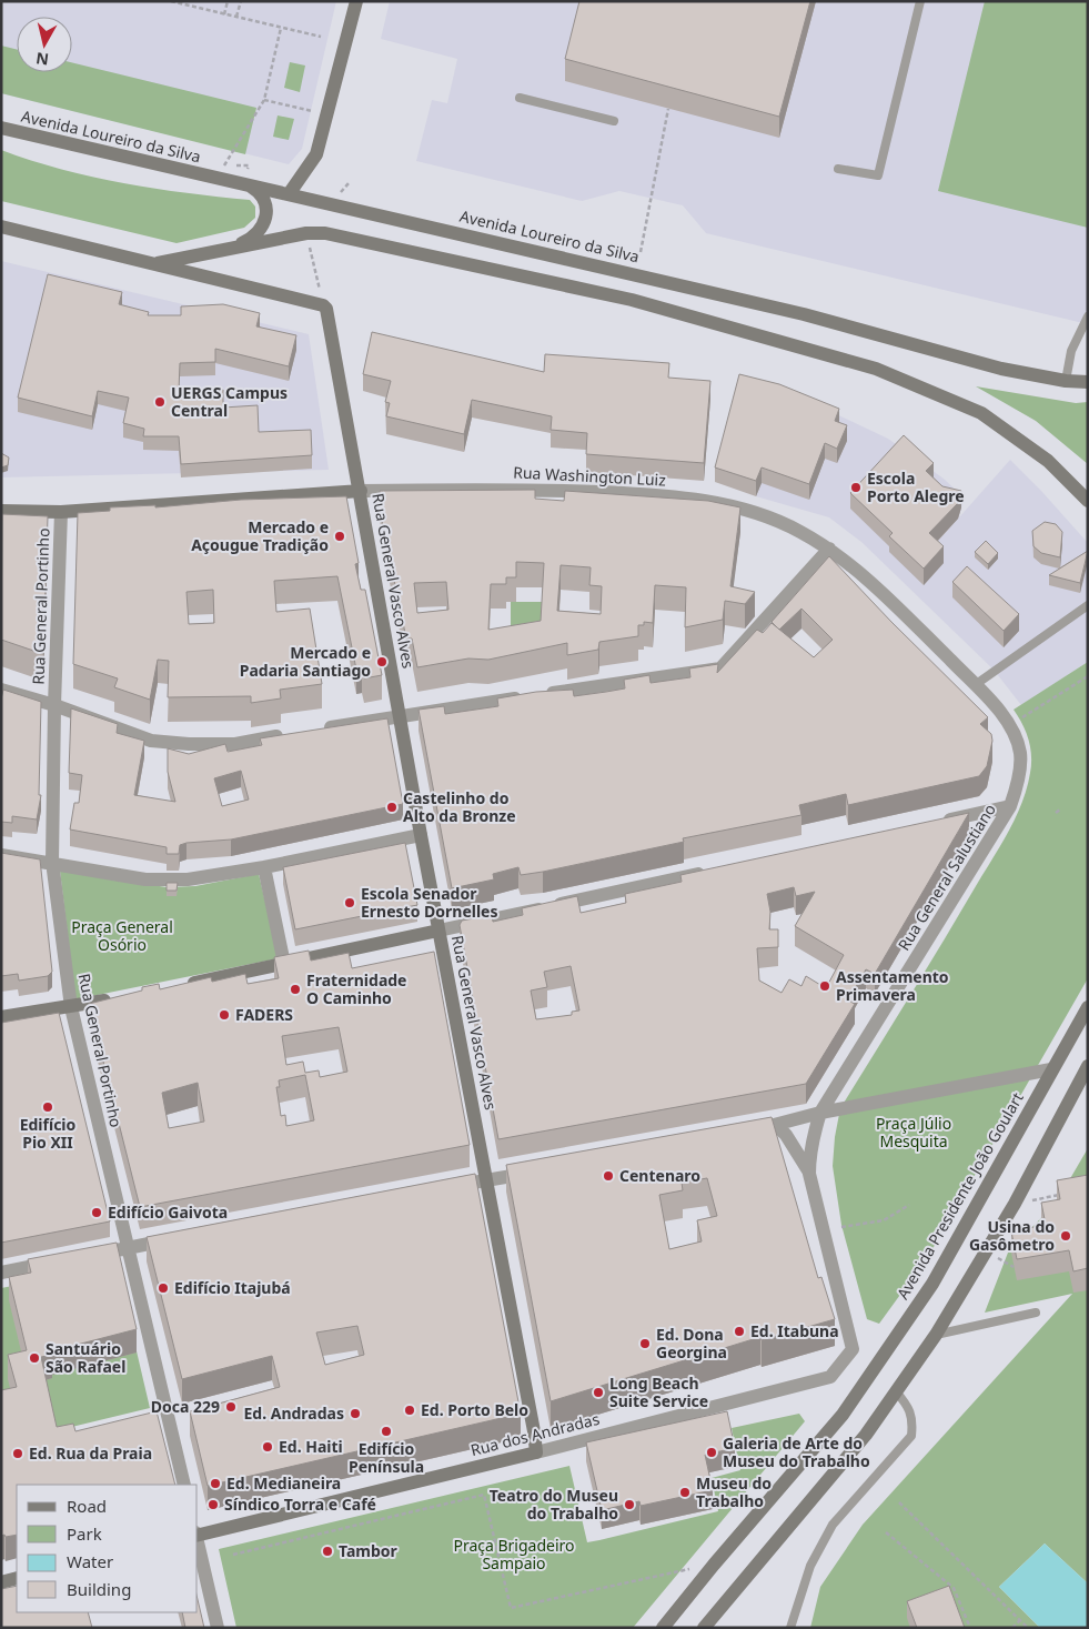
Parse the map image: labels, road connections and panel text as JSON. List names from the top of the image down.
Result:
{
  "streets": {
    "main road": [
      "Avenida Loureiro da Silva",
      "Rua Washington Luiz",
      "Rua General Vasco Alves",
      "Avenida Presidente João Goulart",
      "Rua dos Andradas"
    ],
    "street": ["Rua General Portinho", "Rua General Salustiano"]
  },
  "crossings": [
    ["Rua Washington Luiz", "Rua General Vasco Alves"],
    ["Rua Washington Luiz", "Rua General Portinho"],
    ["Rua Washington Luiz", "Rua General Salustiano"],
    ["Rua General Vasco Alves", "Rua dos Andradas"],
    ["Rua General Salustiano", "Rua dos Andradas"]
  ],
  "parks": ["Praça General Osório", "Praça Júlio Mesquita", "Praça Brigadeiro Sampaio"],
  "places": [
    "UERGS Campus Central",
    "Escola Porto Alegre",
    "Mercado e Açougue Tradição",
    "Mercado e Padaria Santiago",
    "Castelinho do Alto da Bronze",
    "Escola Senador Ernesto Dornelles",
    "Assentamento Primavera",
    "Fraternidade O Caminho",
    "FADERS",
    "Edifício Pio XII",
    "Centenaro",
    "Edifício Gaivota",
    "Usina do Gasômetro",
    "Edifício Itajubá",
    "Ed. Itabuna",
    "Ed. Dona Georgina",
    "Santuário São Rafael",
    "Long Beach Suite Service",
    "Doca 229",
    "Ed. Porto Belo",
    "Ed. Andradas",
    "Edifício Península",
    "Ed. Haiti",
    "Galeria de Arte do Museu do Trabalho",
    "Ed. Rua da Praia",
    "Ed. Medianeira",
    "Museu do Trabalho",
    "Síndico Torra e Café",
    "Teatro do Museu do Trabalho",
    "Tambor"
  ],
  "legend": [
    "Road",
    "Park",
    "Water",
    "Building"
  ],
  "north": "bottom"
}
